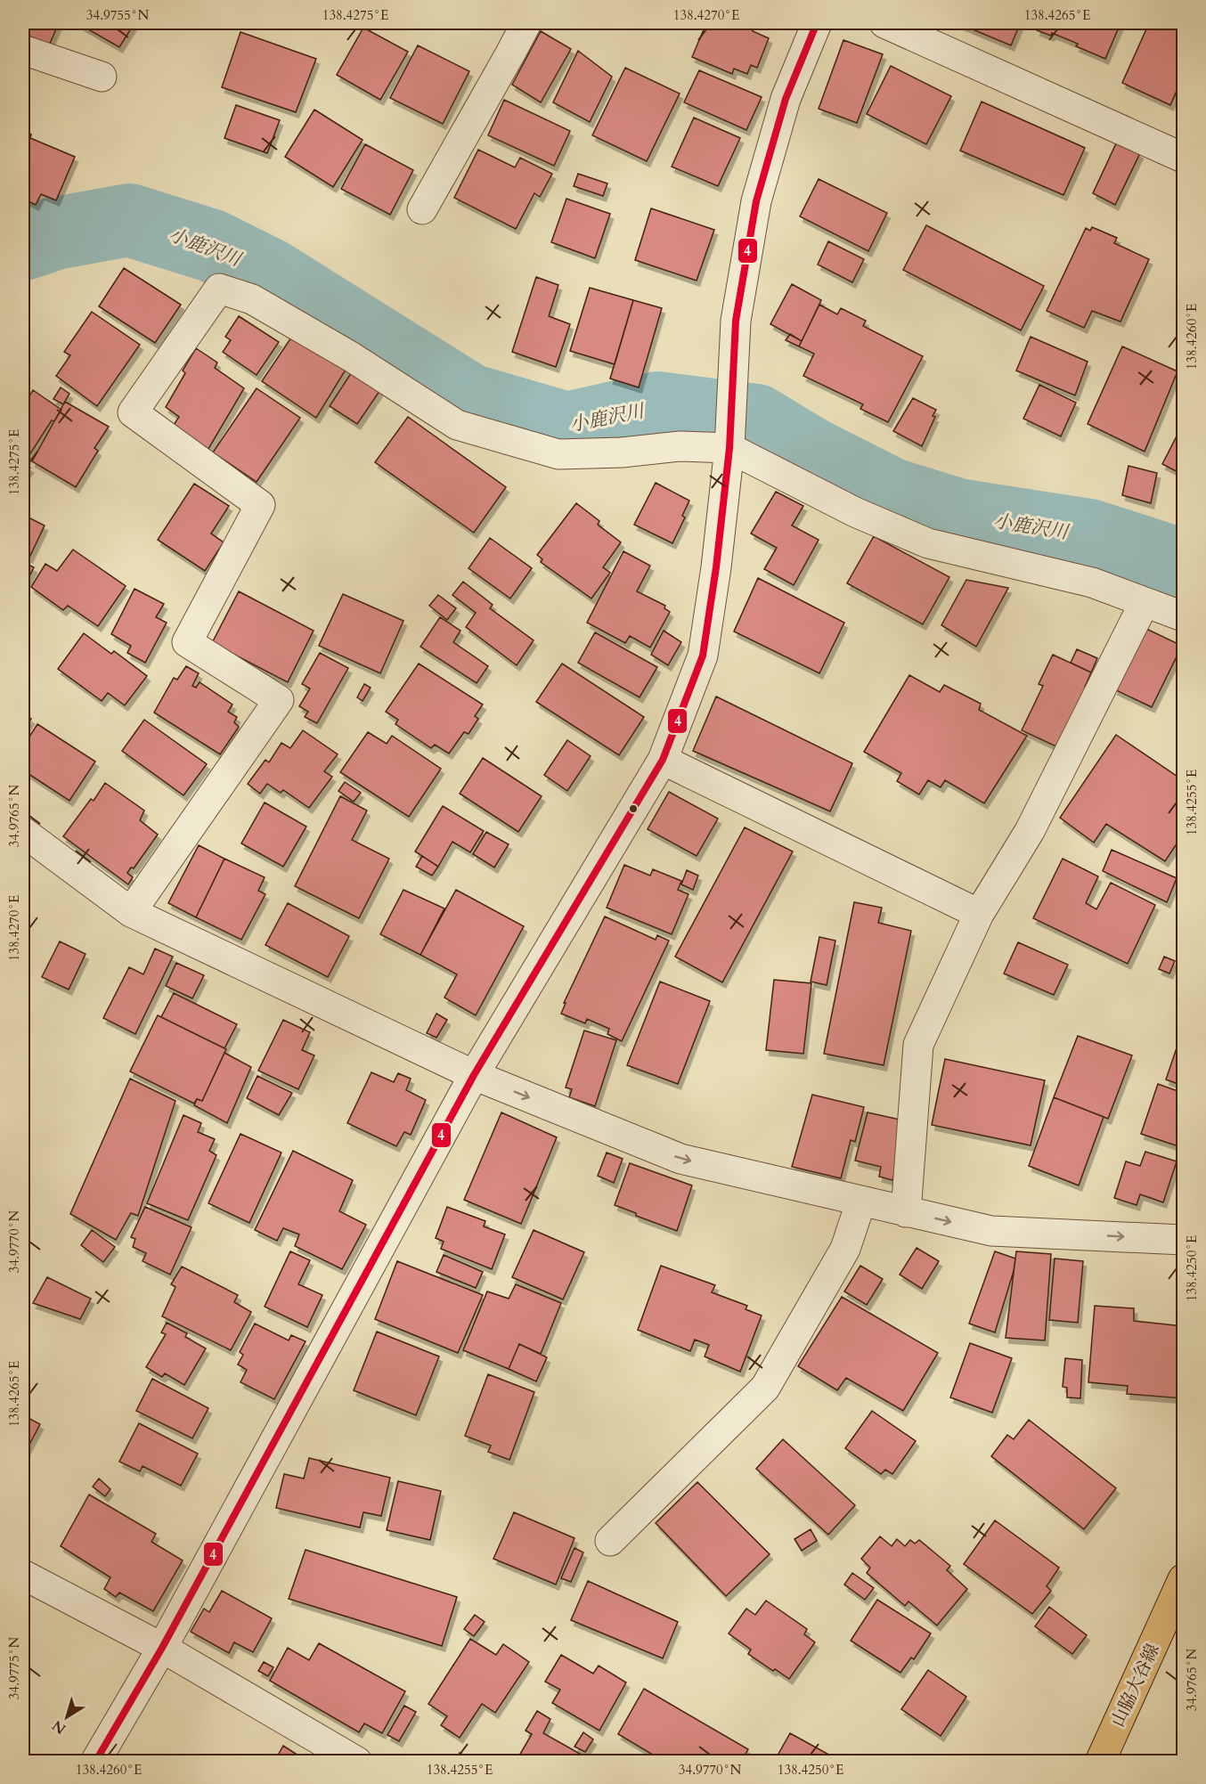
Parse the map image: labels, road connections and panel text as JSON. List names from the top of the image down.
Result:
{
  "streets": {
    "main road": ["山脇大谷線"]
  },
  "water": ["小鹿沢川"],
  "lines": ["transit line 4"],
  "north": "bottom left",
  "coordinates": [
    "34.9755°N",
    "138.4275°E",
    "138.4270°E",
    "138.4265°E",
    "138.4260°E",
    "138.4255°E",
    "34.9765°N",
    "34.9770°N",
    "138.4250°E",
    "34.9775°N"
  ]
}
